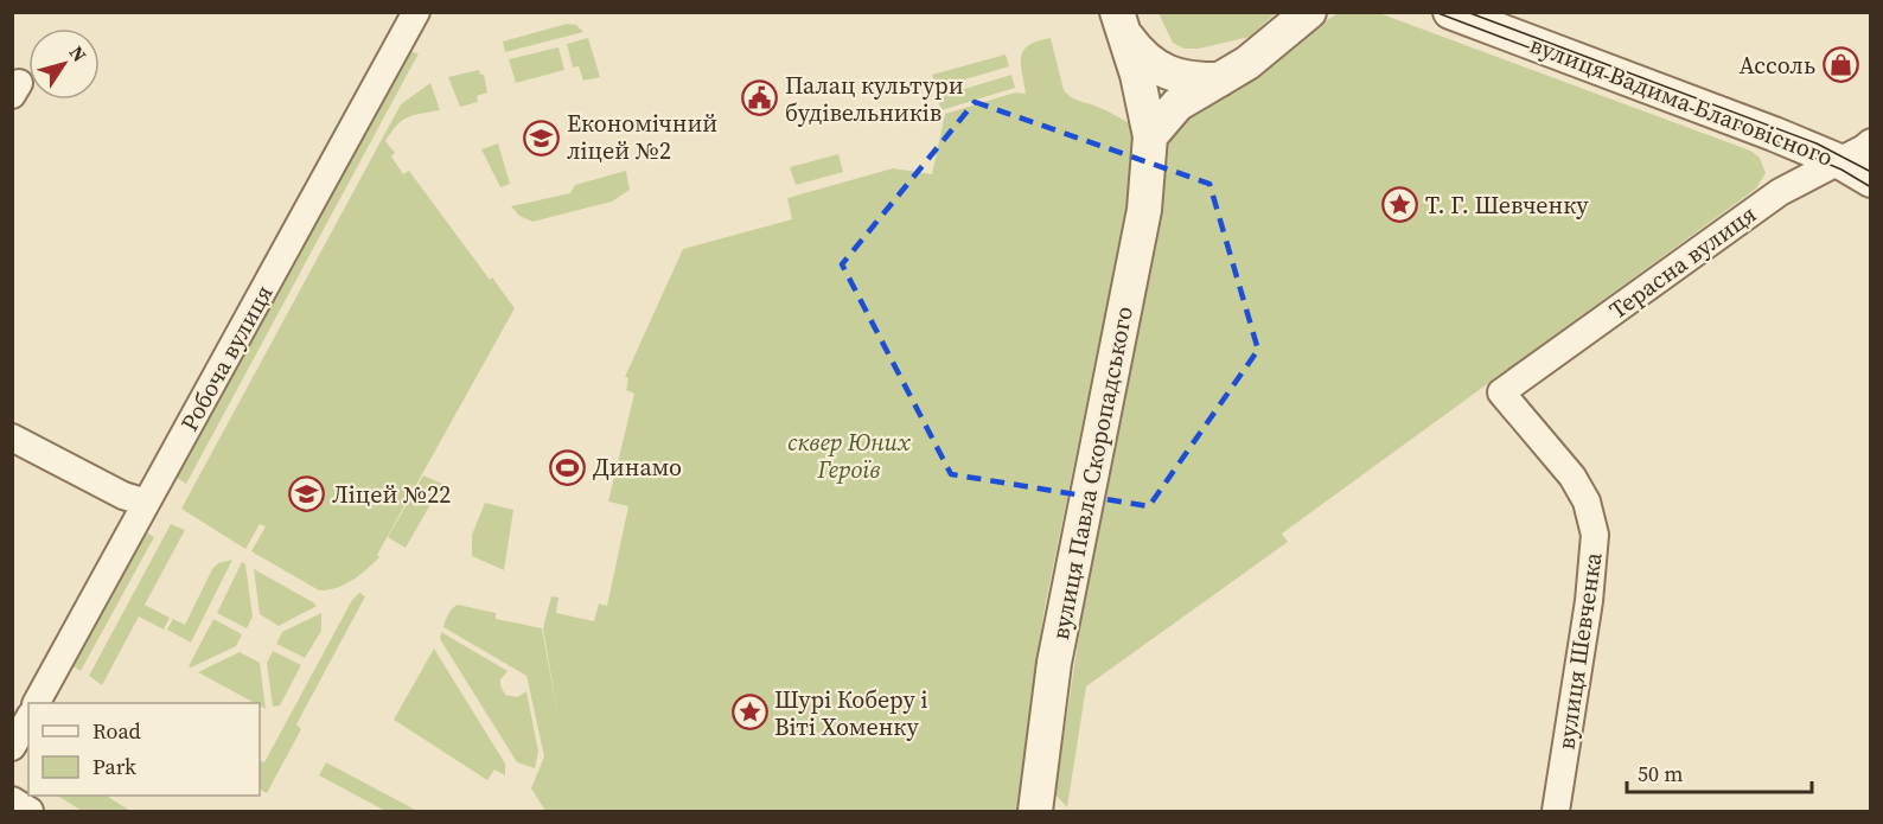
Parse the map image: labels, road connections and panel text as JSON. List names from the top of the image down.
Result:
{
  "streets": {
    "street": [
      "вулиця Вадима Благовісного",
      "Терасна вулиця",
      "Робоча вулиця",
      "вулиця Павла Скоропадського",
      "вулиця Шевченка"
    ]
  },
  "crossings": [
    ["вулиця Вадима Благовісного", "Терасна вулиця"],
    ["Терасна вулиця", "вулиця Шевченка"]
  ],
  "parks": ["сквер Юних Героїв"],
  "places": {
    "shop": ["Ассоль"],
    "public building": ["Палац культури будівельників"],
    "school or university": ["Економічний ліцей №2", "Ліцей №22"],
    "place": ["Т. Г. Шевченку", "Шурі Коберу і Віті Хоменку"],
    "sports": ["Динамо"]
  },
  "legend": ["Road", "Park"],
  "scale_bar": "50 m",
  "north": "top right"
}
